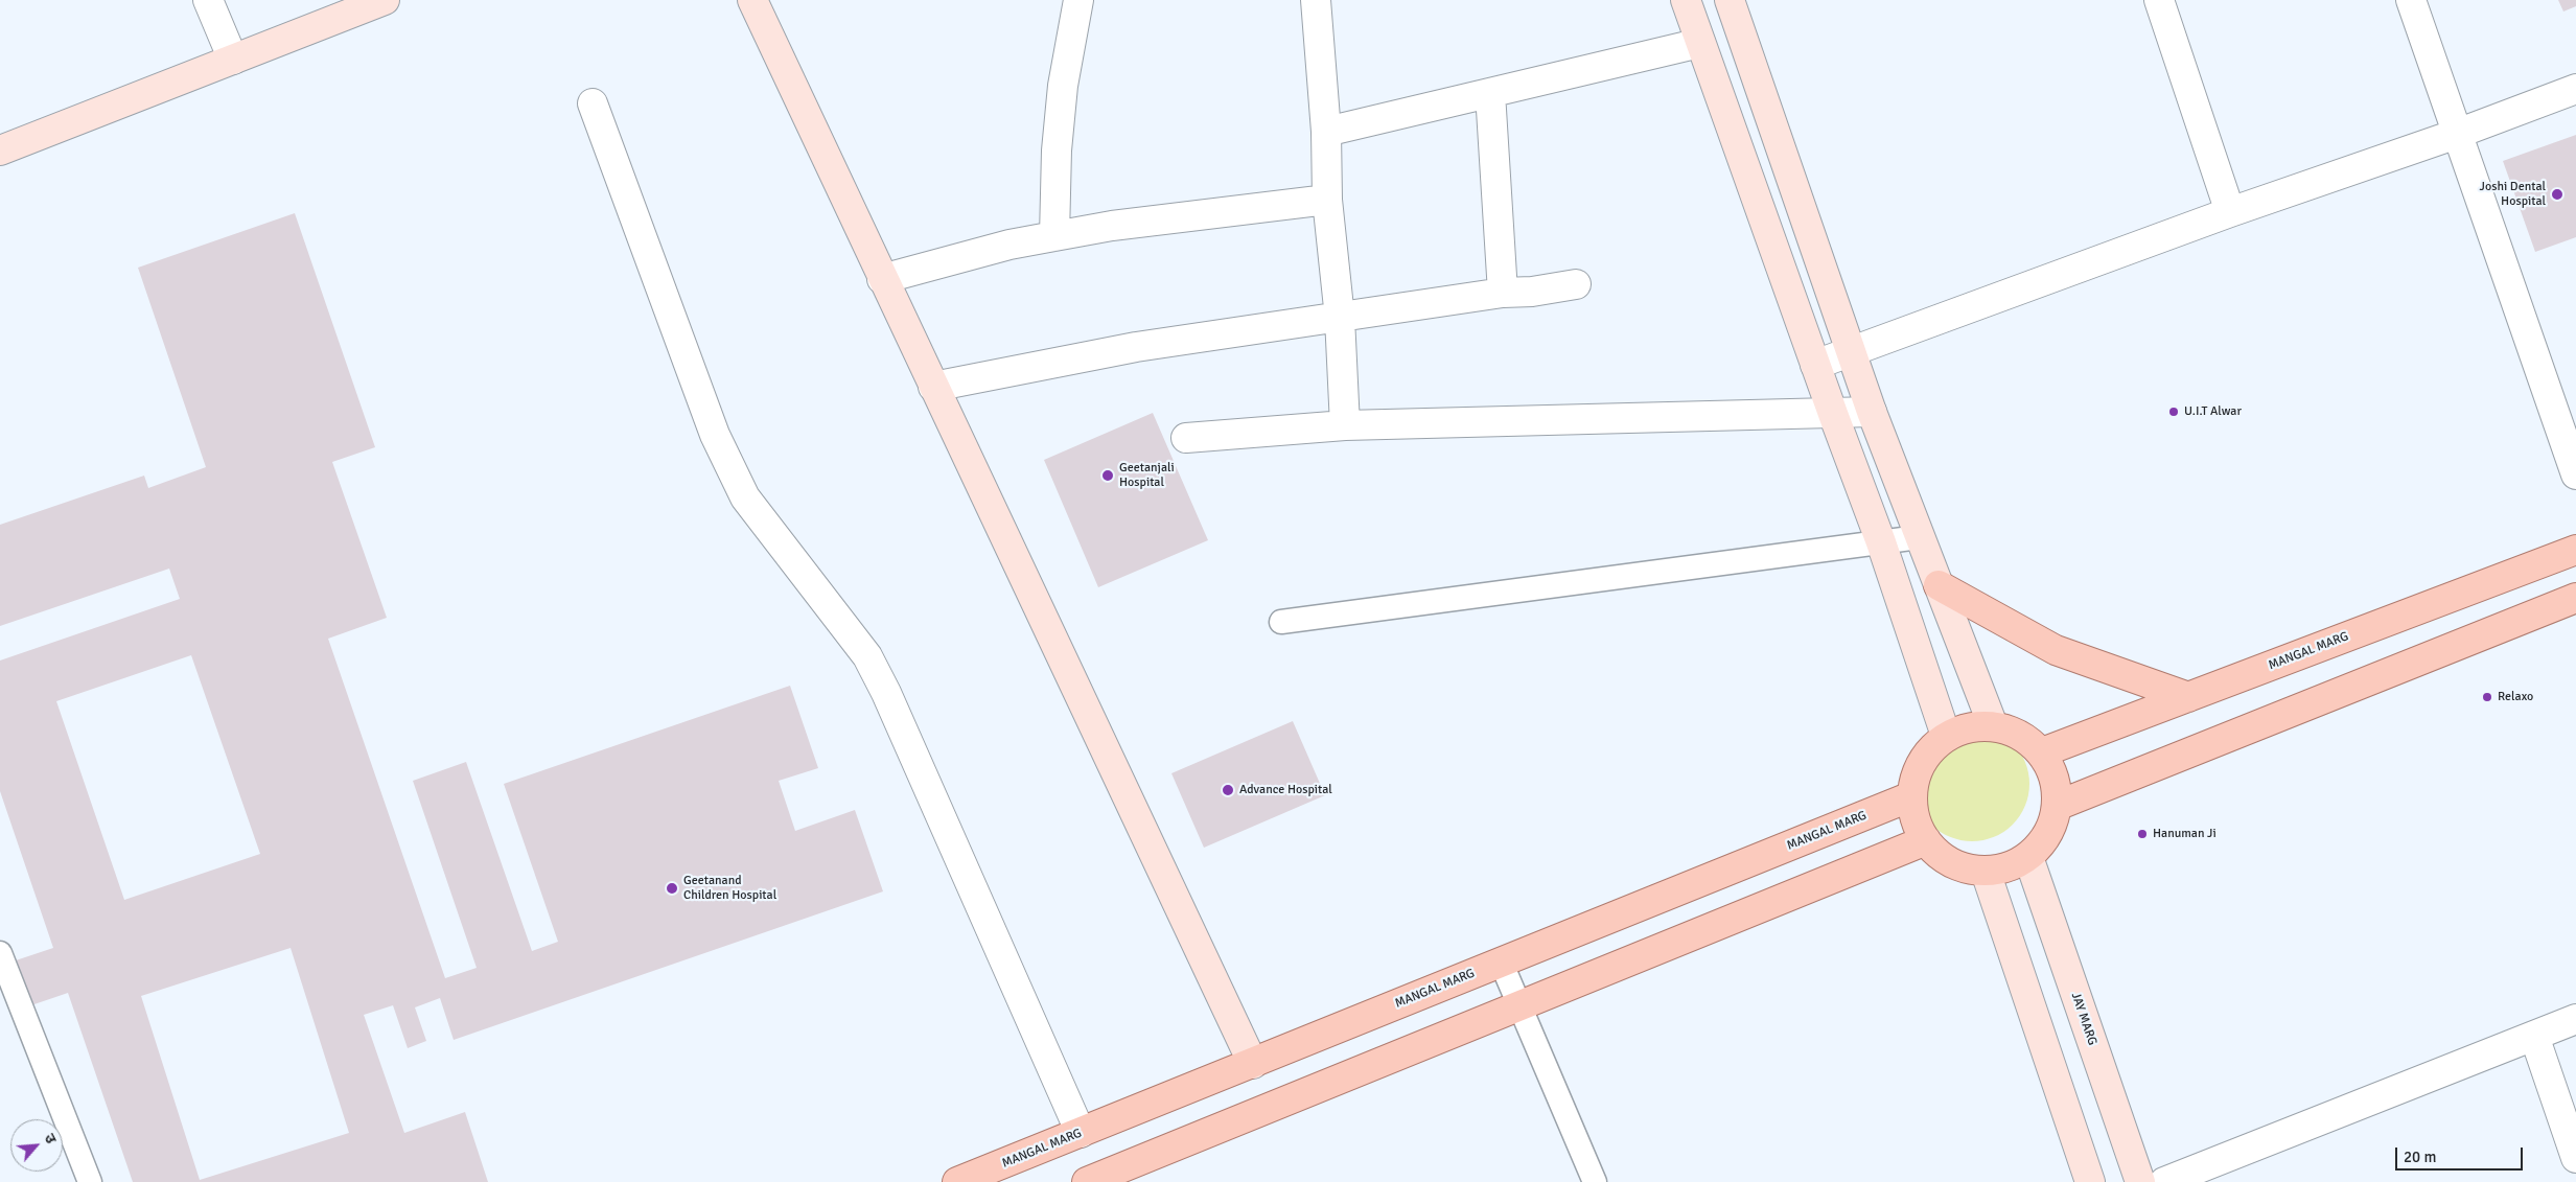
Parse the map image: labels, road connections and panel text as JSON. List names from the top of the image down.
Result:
{
  "streets": {
    "main road": ["MANGAL MARG", "JAY MARG"]
  },
  "crossings": [
    ["MANGAL MARG", "JAY MARG"]
  ],
  "places": [
    "Joshi Dental Hospital",
    "U.I.T Alwar",
    "Geetanjali Hospital",
    "Relaxo",
    "Advance Hospital",
    "Hanuman Ji",
    "Geetanand Children Hospital"
  ],
  "scale_bar": "20 m",
  "north": "top right"
}
